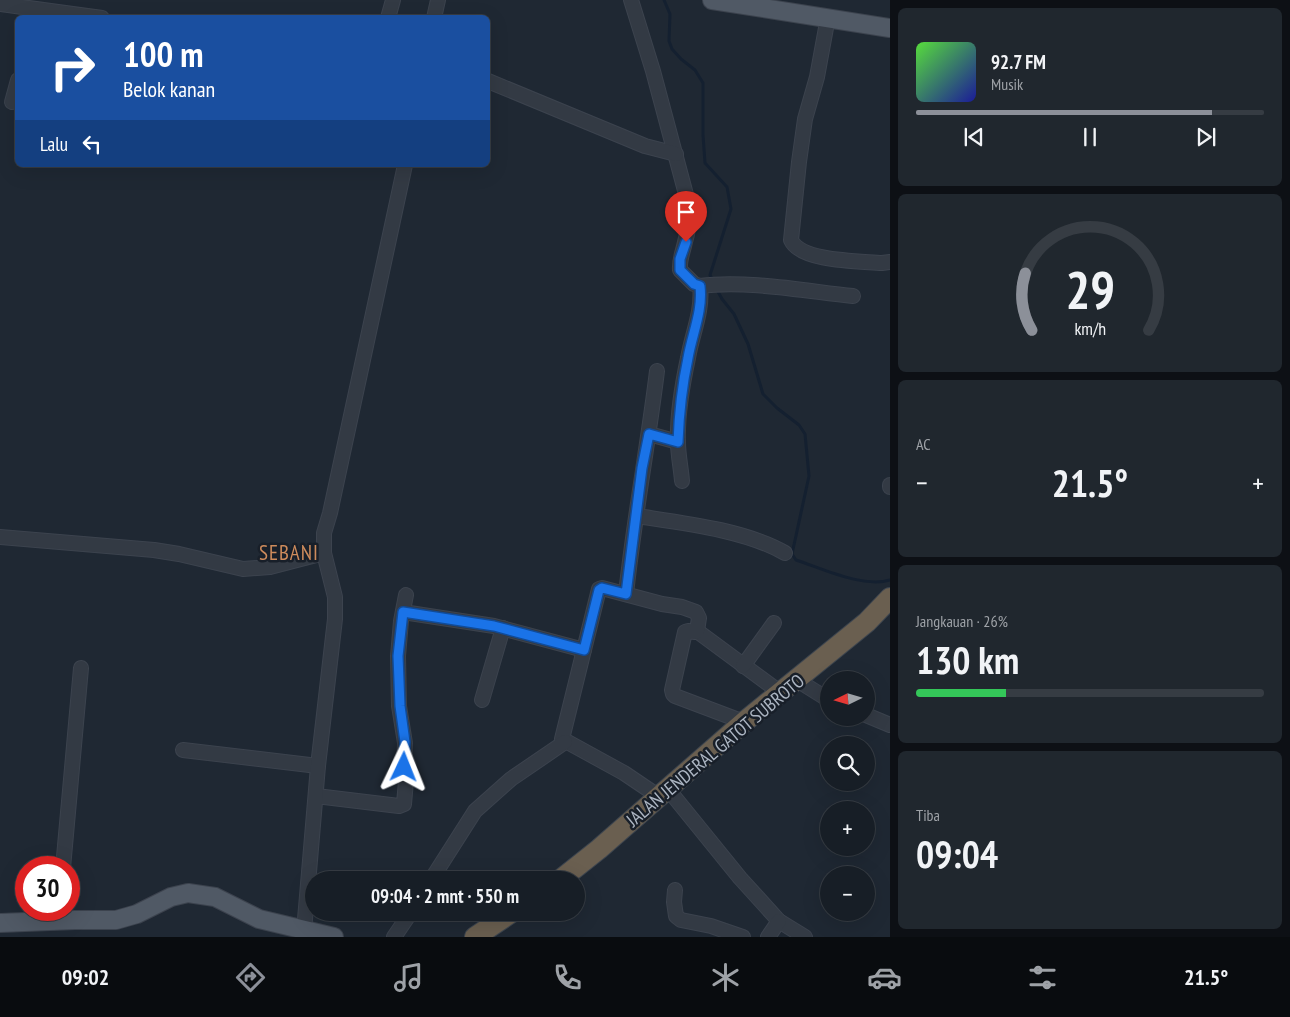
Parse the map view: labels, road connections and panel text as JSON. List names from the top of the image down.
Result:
{
  "streets": {
    "highway": ["JALAN JENDERAL GATOT SUBROTO"]
  },
  "districts": ["SEBANI"],
  "north": "left",
  "page": {
    "turn": ["100 m", "Belok kanan"],
    "song": ["92.7 FM", "Musik"],
    "then": "Lalu",
    "tile": [
      "AC",
      ["Jangkauan · 26%", "130 km"],
      ["Tiba", "09:04"]
    ],
    "heat": ["−", "21.5°", "+"],
    "map_buttons": ["+", "−"],
    "limit": "30",
    "trip": "09:04 · 2 mnt · 550 m",
    "tabs": ["09:02", "21.5°"],
    "gauge": ["29", "km/h"]
  }
}
